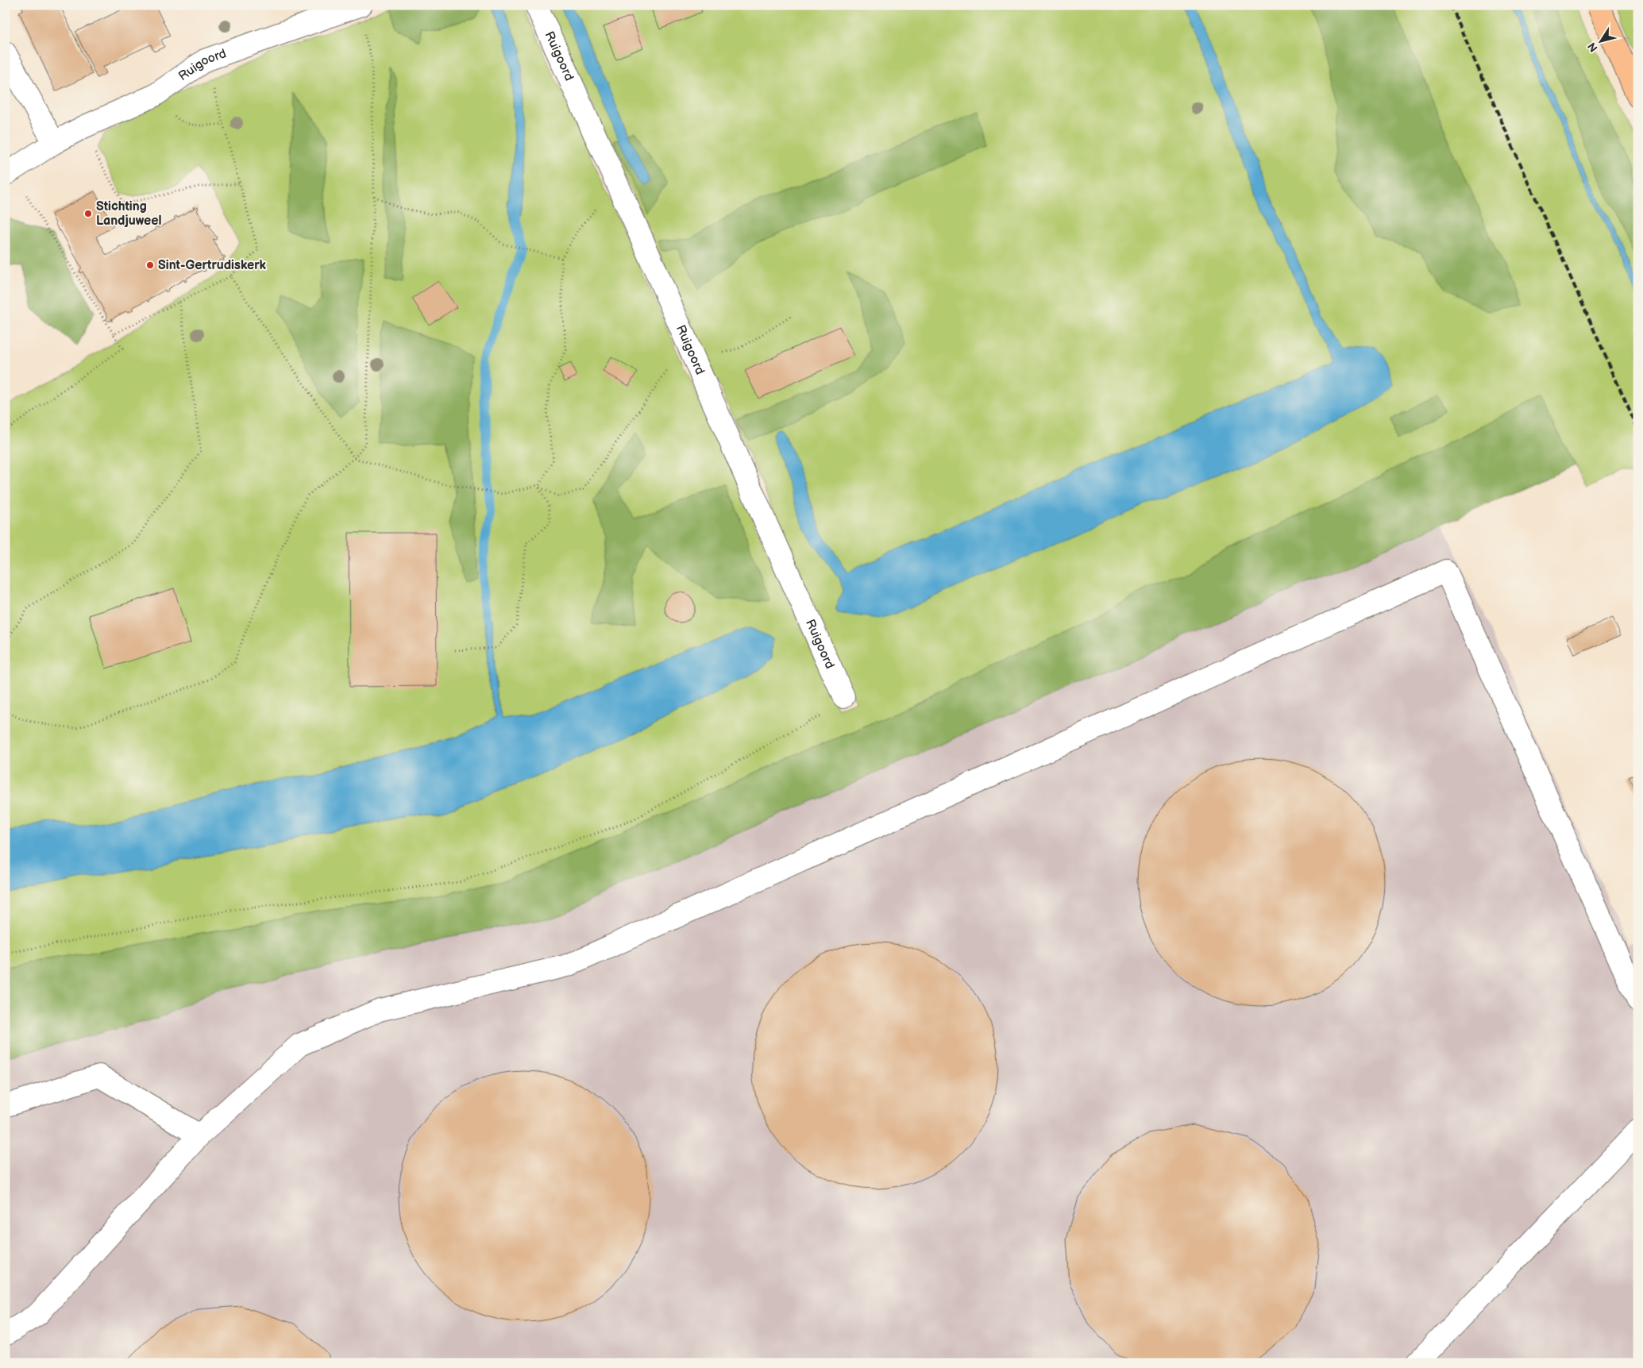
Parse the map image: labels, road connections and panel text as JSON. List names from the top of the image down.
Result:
{
  "streets": {
    "street": ["Ruigoord"]
  },
  "places": ["Stichting Landjuweel", "Sint-Gertrudiskerk"],
  "north": "bottom left"
}
